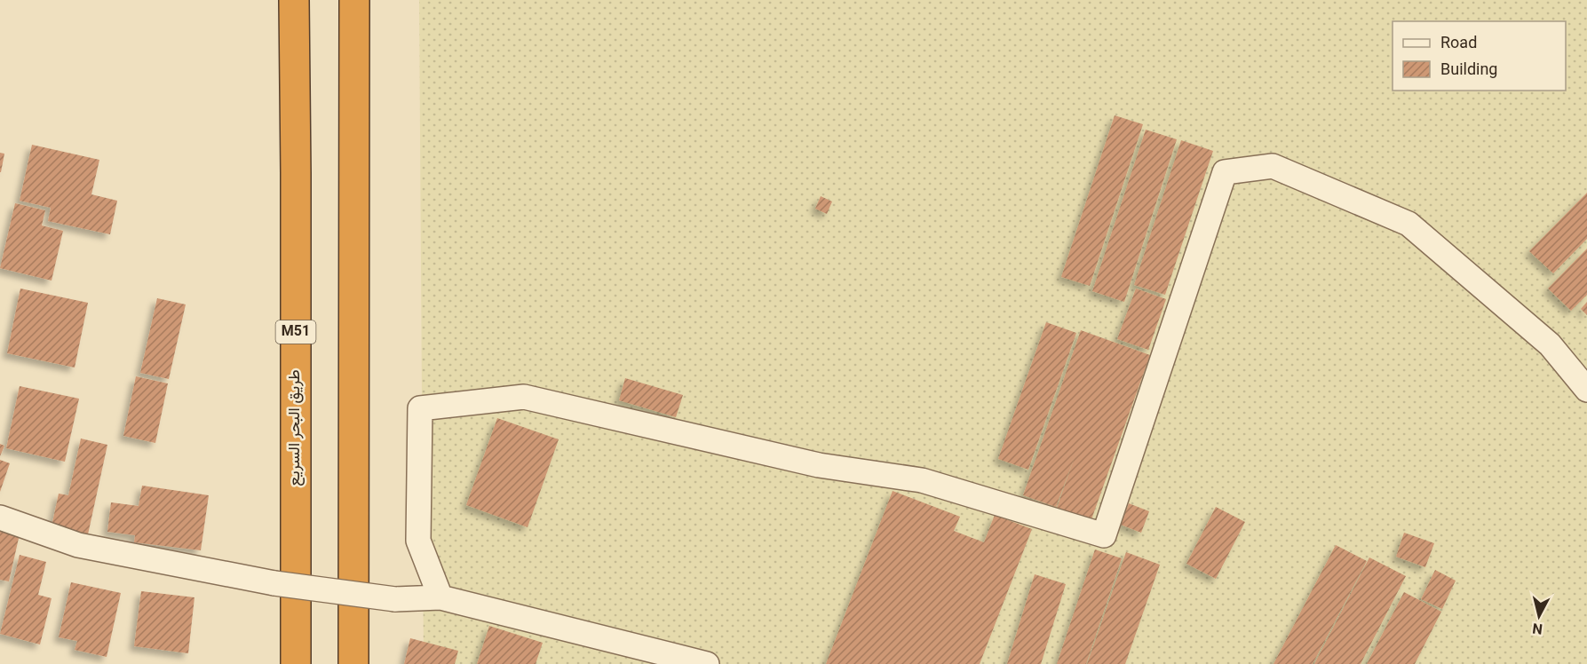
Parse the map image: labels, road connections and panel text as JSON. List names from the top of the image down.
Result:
{
  "streets": {
    "highway": ["M51", "طريق البحر السريع"]
  },
  "legend": ["Road", "Building"],
  "north": "bottom"
}
